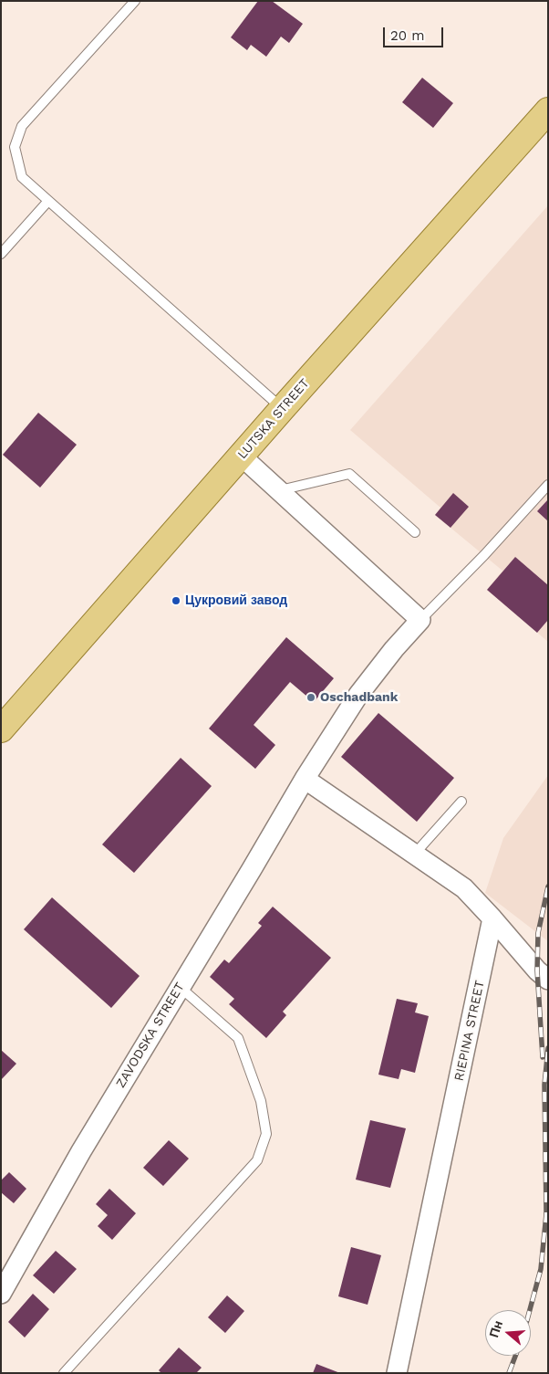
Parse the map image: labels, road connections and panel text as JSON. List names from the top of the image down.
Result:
{
  "streets": {
    "main road": ["LUTSKA STREET"],
    "street": ["RIEPINA STREET", "ZAVODSKA STREET"]
  },
  "places": ["Цукровий завод", "Oschadbank"],
  "scale_bar": "20 m",
  "north": "left"
}
